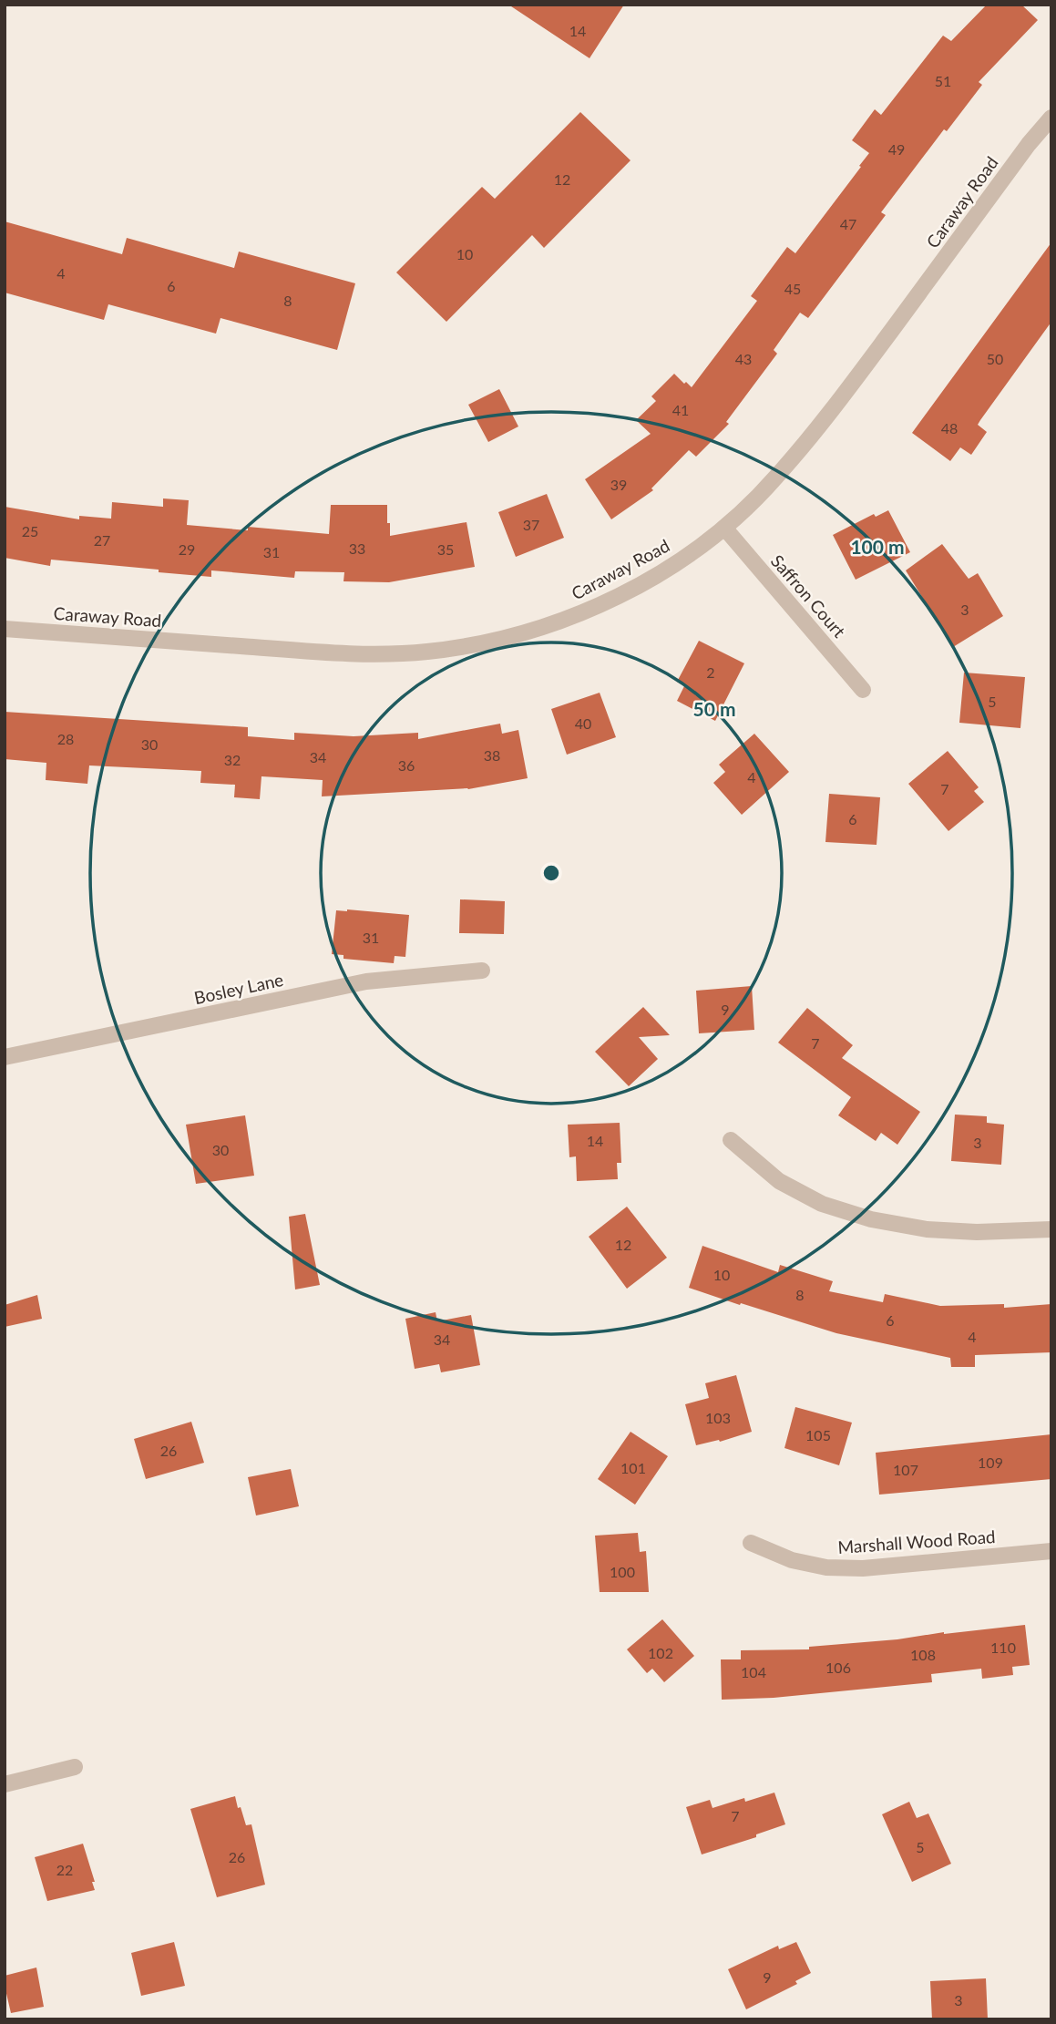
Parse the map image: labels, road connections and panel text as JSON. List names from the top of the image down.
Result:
{
  "streets": {
    "street": [
      "Caraway Road",
      "Saffron Court",
      "Bosley Lane",
      "Marshall Wood Road"
    ]
  },
  "crossings": [
    ["Caraway Road", "Saffron Court"]
  ],
  "house_numbers": [
    "14",
    "51",
    "49",
    "12",
    "47",
    "10",
    "4",
    "6",
    "45",
    "8",
    "43",
    "50",
    "41",
    "48",
    "39",
    "37",
    "25",
    "27",
    "33",
    "29",
    "35",
    "31",
    "3",
    "2",
    "5",
    "40",
    "28",
    "30",
    "38",
    "34",
    "32",
    "36",
    "4",
    "7",
    "6",
    "31",
    "9",
    "7",
    "14",
    "3",
    "30",
    "12",
    "10",
    "8",
    "6",
    "4",
    "34",
    "103",
    "105",
    "26",
    "109",
    "101",
    "107",
    "100",
    "110",
    "102",
    "108",
    "106",
    "104",
    "7",
    "5",
    "26",
    "22",
    "9",
    "3"
  ],
  "rings": ["100 m", "50 m"]
}
